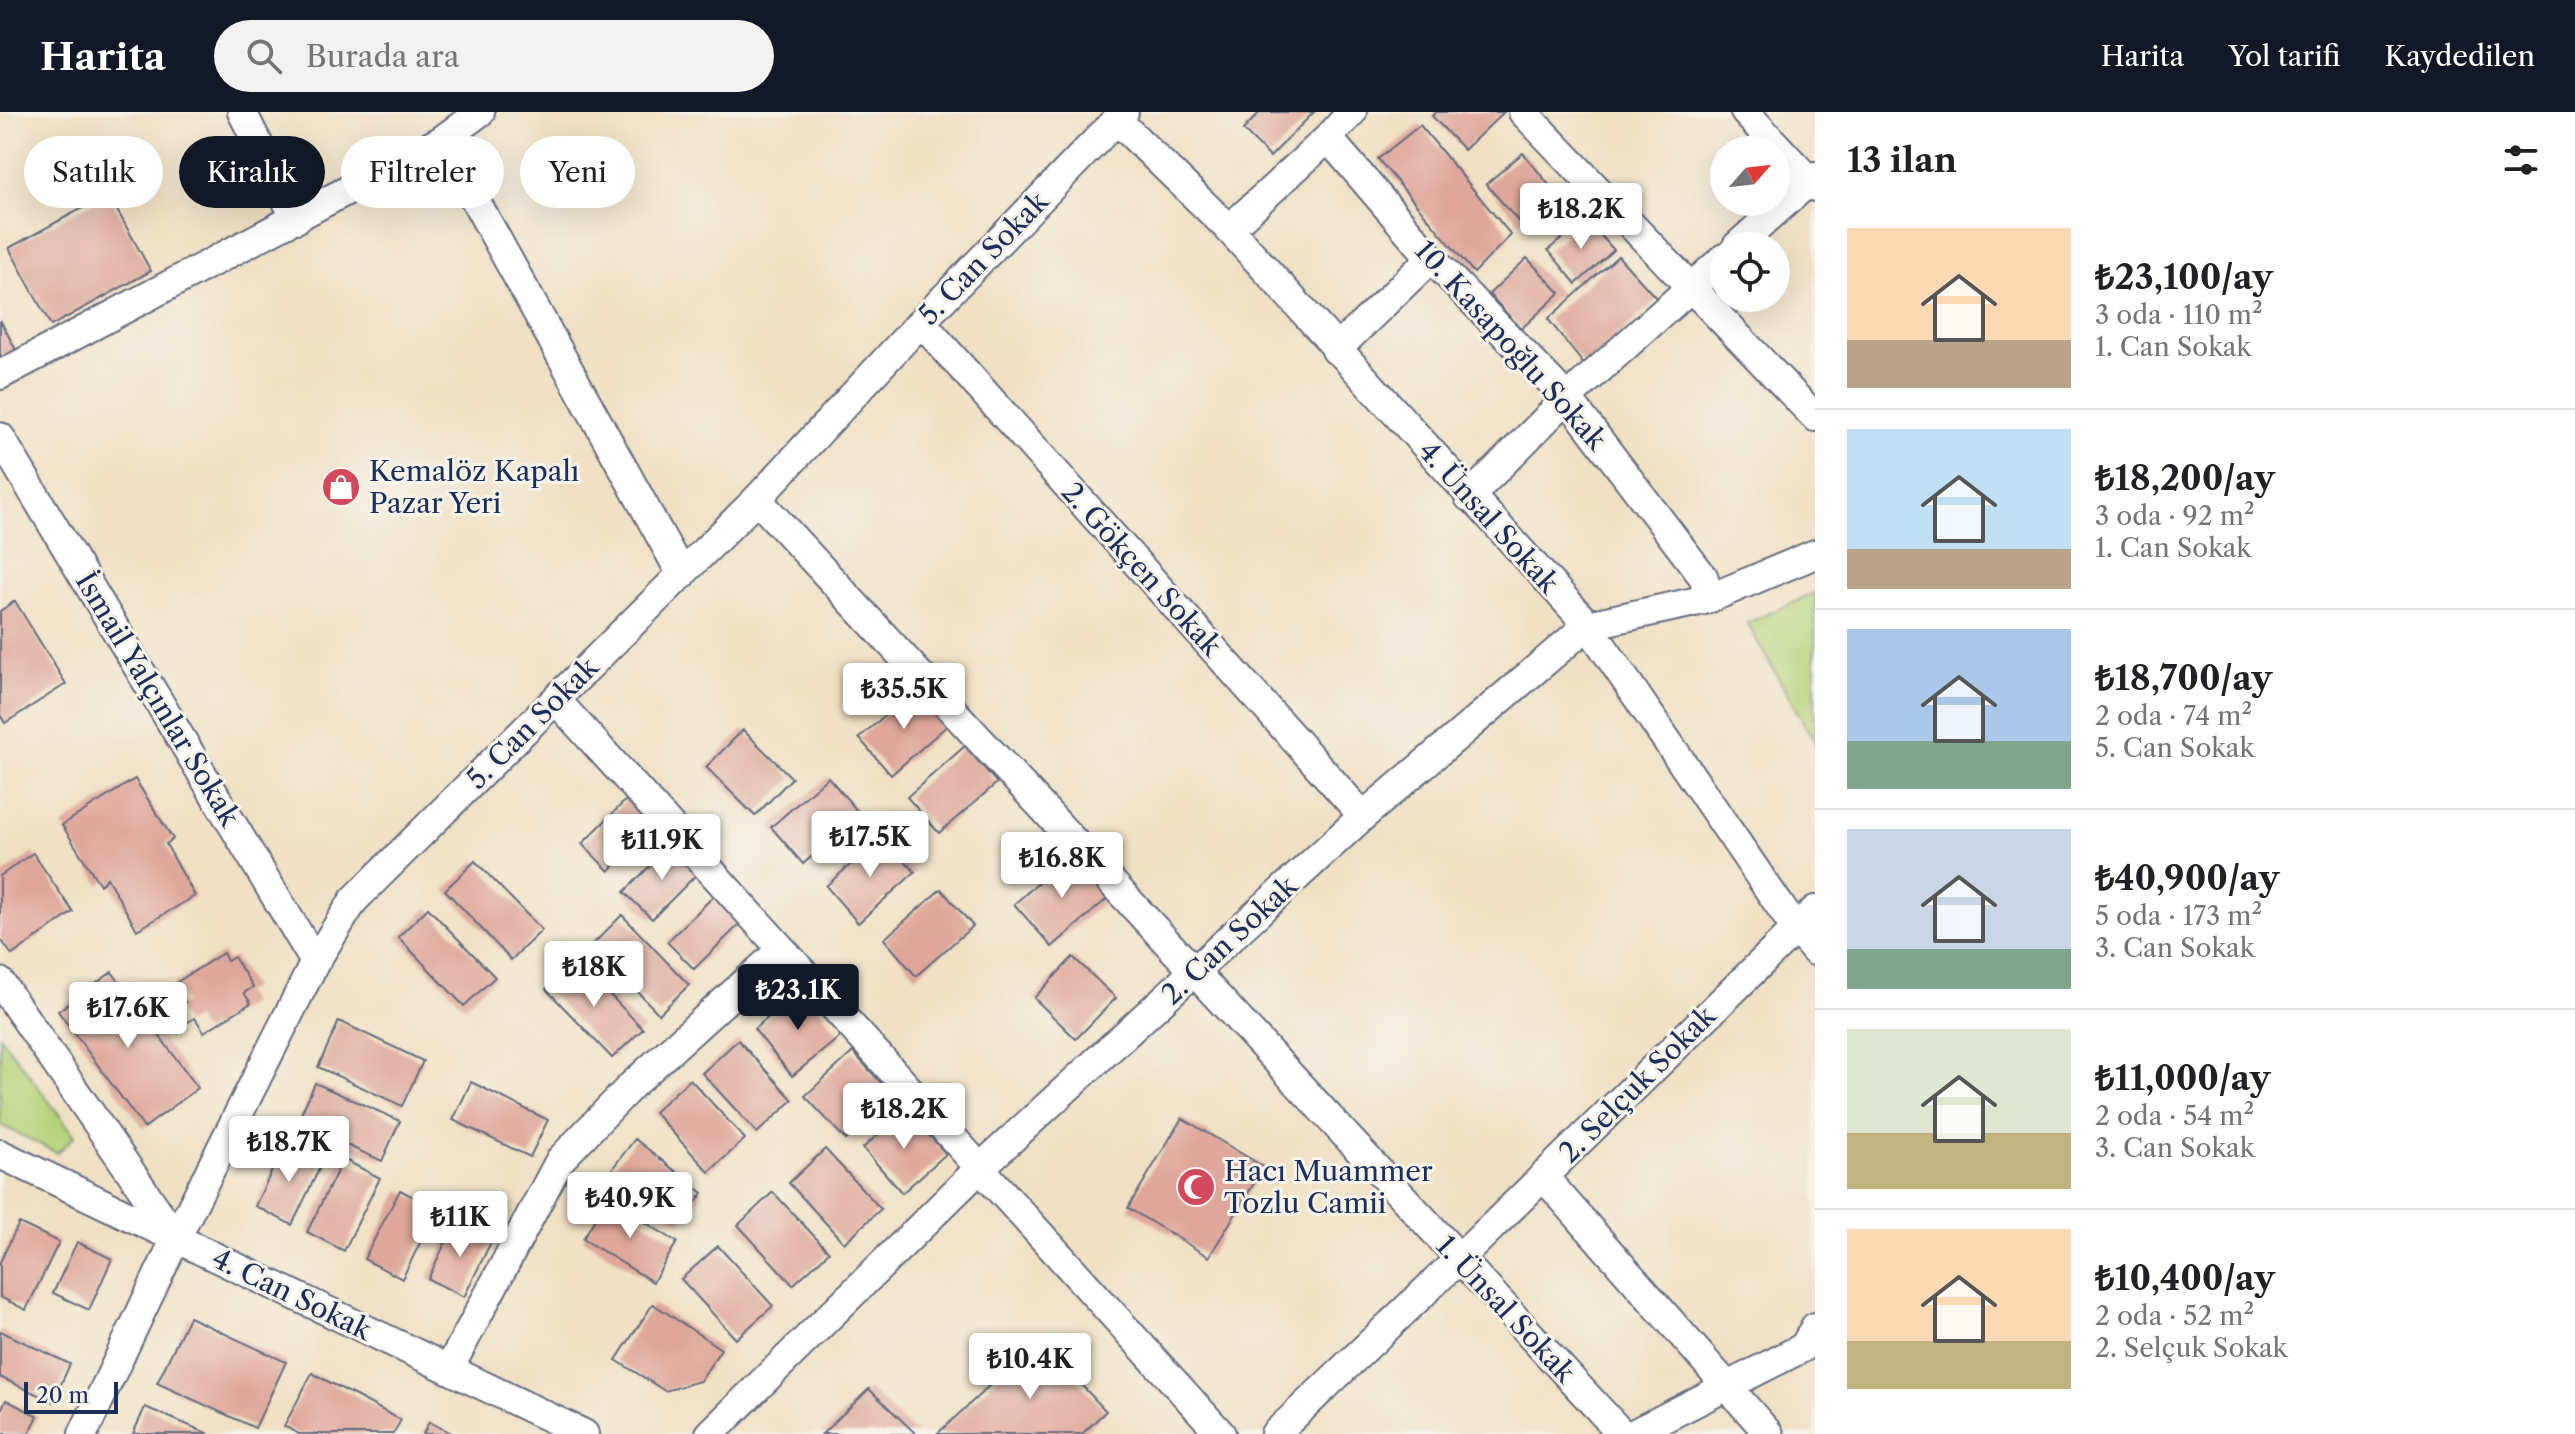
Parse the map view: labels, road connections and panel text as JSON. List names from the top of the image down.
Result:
{
  "streets": {
    "street": [
      "5. Can Sokak",
      "10. Kasapoğlu Sokak",
      "4. Ünsal Sokak",
      "2. Gökçen Sokak",
      "İsmail Yalçınlar Sokak",
      "2. Can Sokak",
      "2. Selçuk Sokak",
      "4. Can Sokak",
      "1. Ünsal Sokak"
    ]
  },
  "crossings": [
    ["5. Can Sokak", "4. Ünsal Sokak"],
    ["5. Can Sokak", "2. Gökçen Sokak"],
    ["5. Can Sokak", "İsmail Yalçınlar Sokak"],
    ["5. Can Sokak", "4. Can Sokak"],
    ["5. Can Sokak", "1. Ünsal Sokak"],
    ["10. Kasapoğlu Sokak", "2. Can Sokak"],
    ["4. Ünsal Sokak", "2. Can Sokak"],
    ["4. Ünsal Sokak", "2. Selçuk Sokak"],
    ["2. Gökçen Sokak", "2. Can Sokak"],
    ["2. Can Sokak", "1. Ünsal Sokak"],
    ["2. Selçuk Sokak", "1. Ünsal Sokak"]
  ],
  "places": {
    "shop": ["Kemalöz Kapalı Pazar Yeri"],
    "mosque": ["Hacı Muammer Tozlu Camii"]
  },
  "scale_bar": "20 m",
  "north": "top right",
  "page": {
    "header": "Harita",
    "search": "Burada ara",
    "nav": ["Harita", "Yol tarifi", "Kaydedilen"],
    "heading": "13 ilan",
    "chip": [
      "Satılık",
      "Kiralık",
      "Filtreler",
      "Yeni"
    ],
    "price": [
      "₺18.2K",
      "₺35.5K",
      "₺17.5K",
      "₺11.9K",
      "₺16.8K",
      "₺18K",
      "₺23.1K",
      "₺17.6K",
      "₺18.2K",
      "₺18.7K",
      "₺40.9K",
      "₺11K",
      "₺10.4K"
    ],
    "list": [
      {
        "name": "₺23,100/ay",
        "note": "3 oda · 110 m² · 1. Can Sokak"
      },
      {
        "name": "₺18,200/ay",
        "note": "3 oda · 92 m² · 1. Can Sokak"
      },
      {
        "name": "₺18,700/ay",
        "note": "2 oda · 74 m² · 5. Can Sokak"
      },
      {
        "name": "₺40,900/ay",
        "note": "5 oda · 173 m² · 3. Can Sokak"
      },
      {
        "name": "₺11,000/ay",
        "note": "2 oda · 54 m² · 3. Can Sokak"
      },
      {
        "name": "₺10,400/ay",
        "note": "2 oda · 52 m² · 2. Selçuk Sokak"
      }
    ],
    "scale": "20 m"
  }
}
